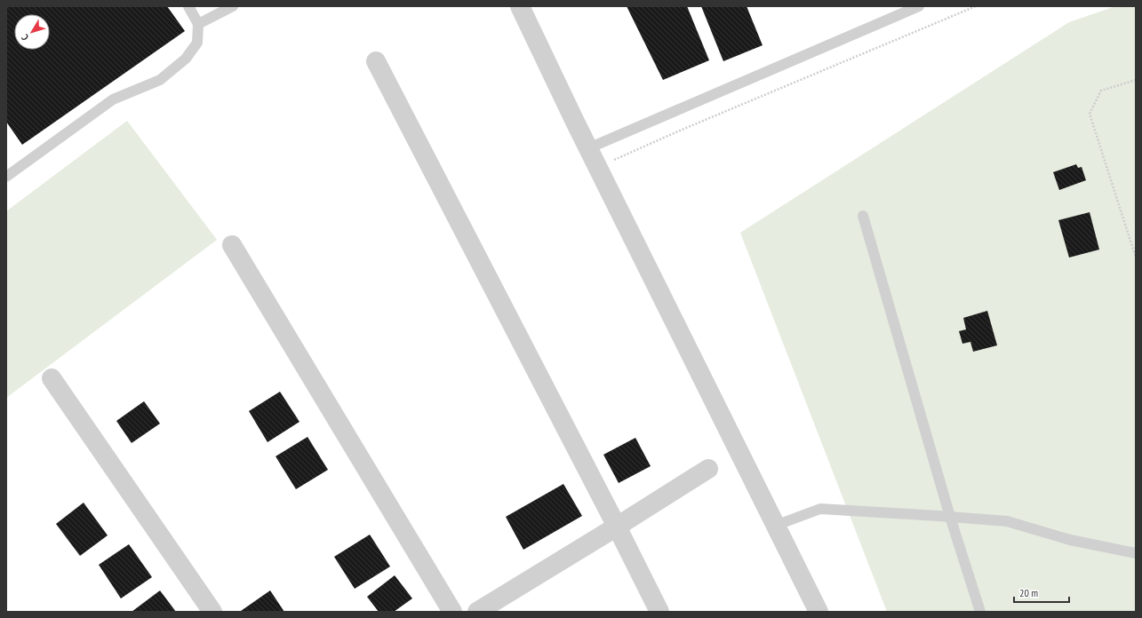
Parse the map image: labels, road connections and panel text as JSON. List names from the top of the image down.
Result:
{
  "scale_bar": "20 m",
  "north": "bottom left"
}
